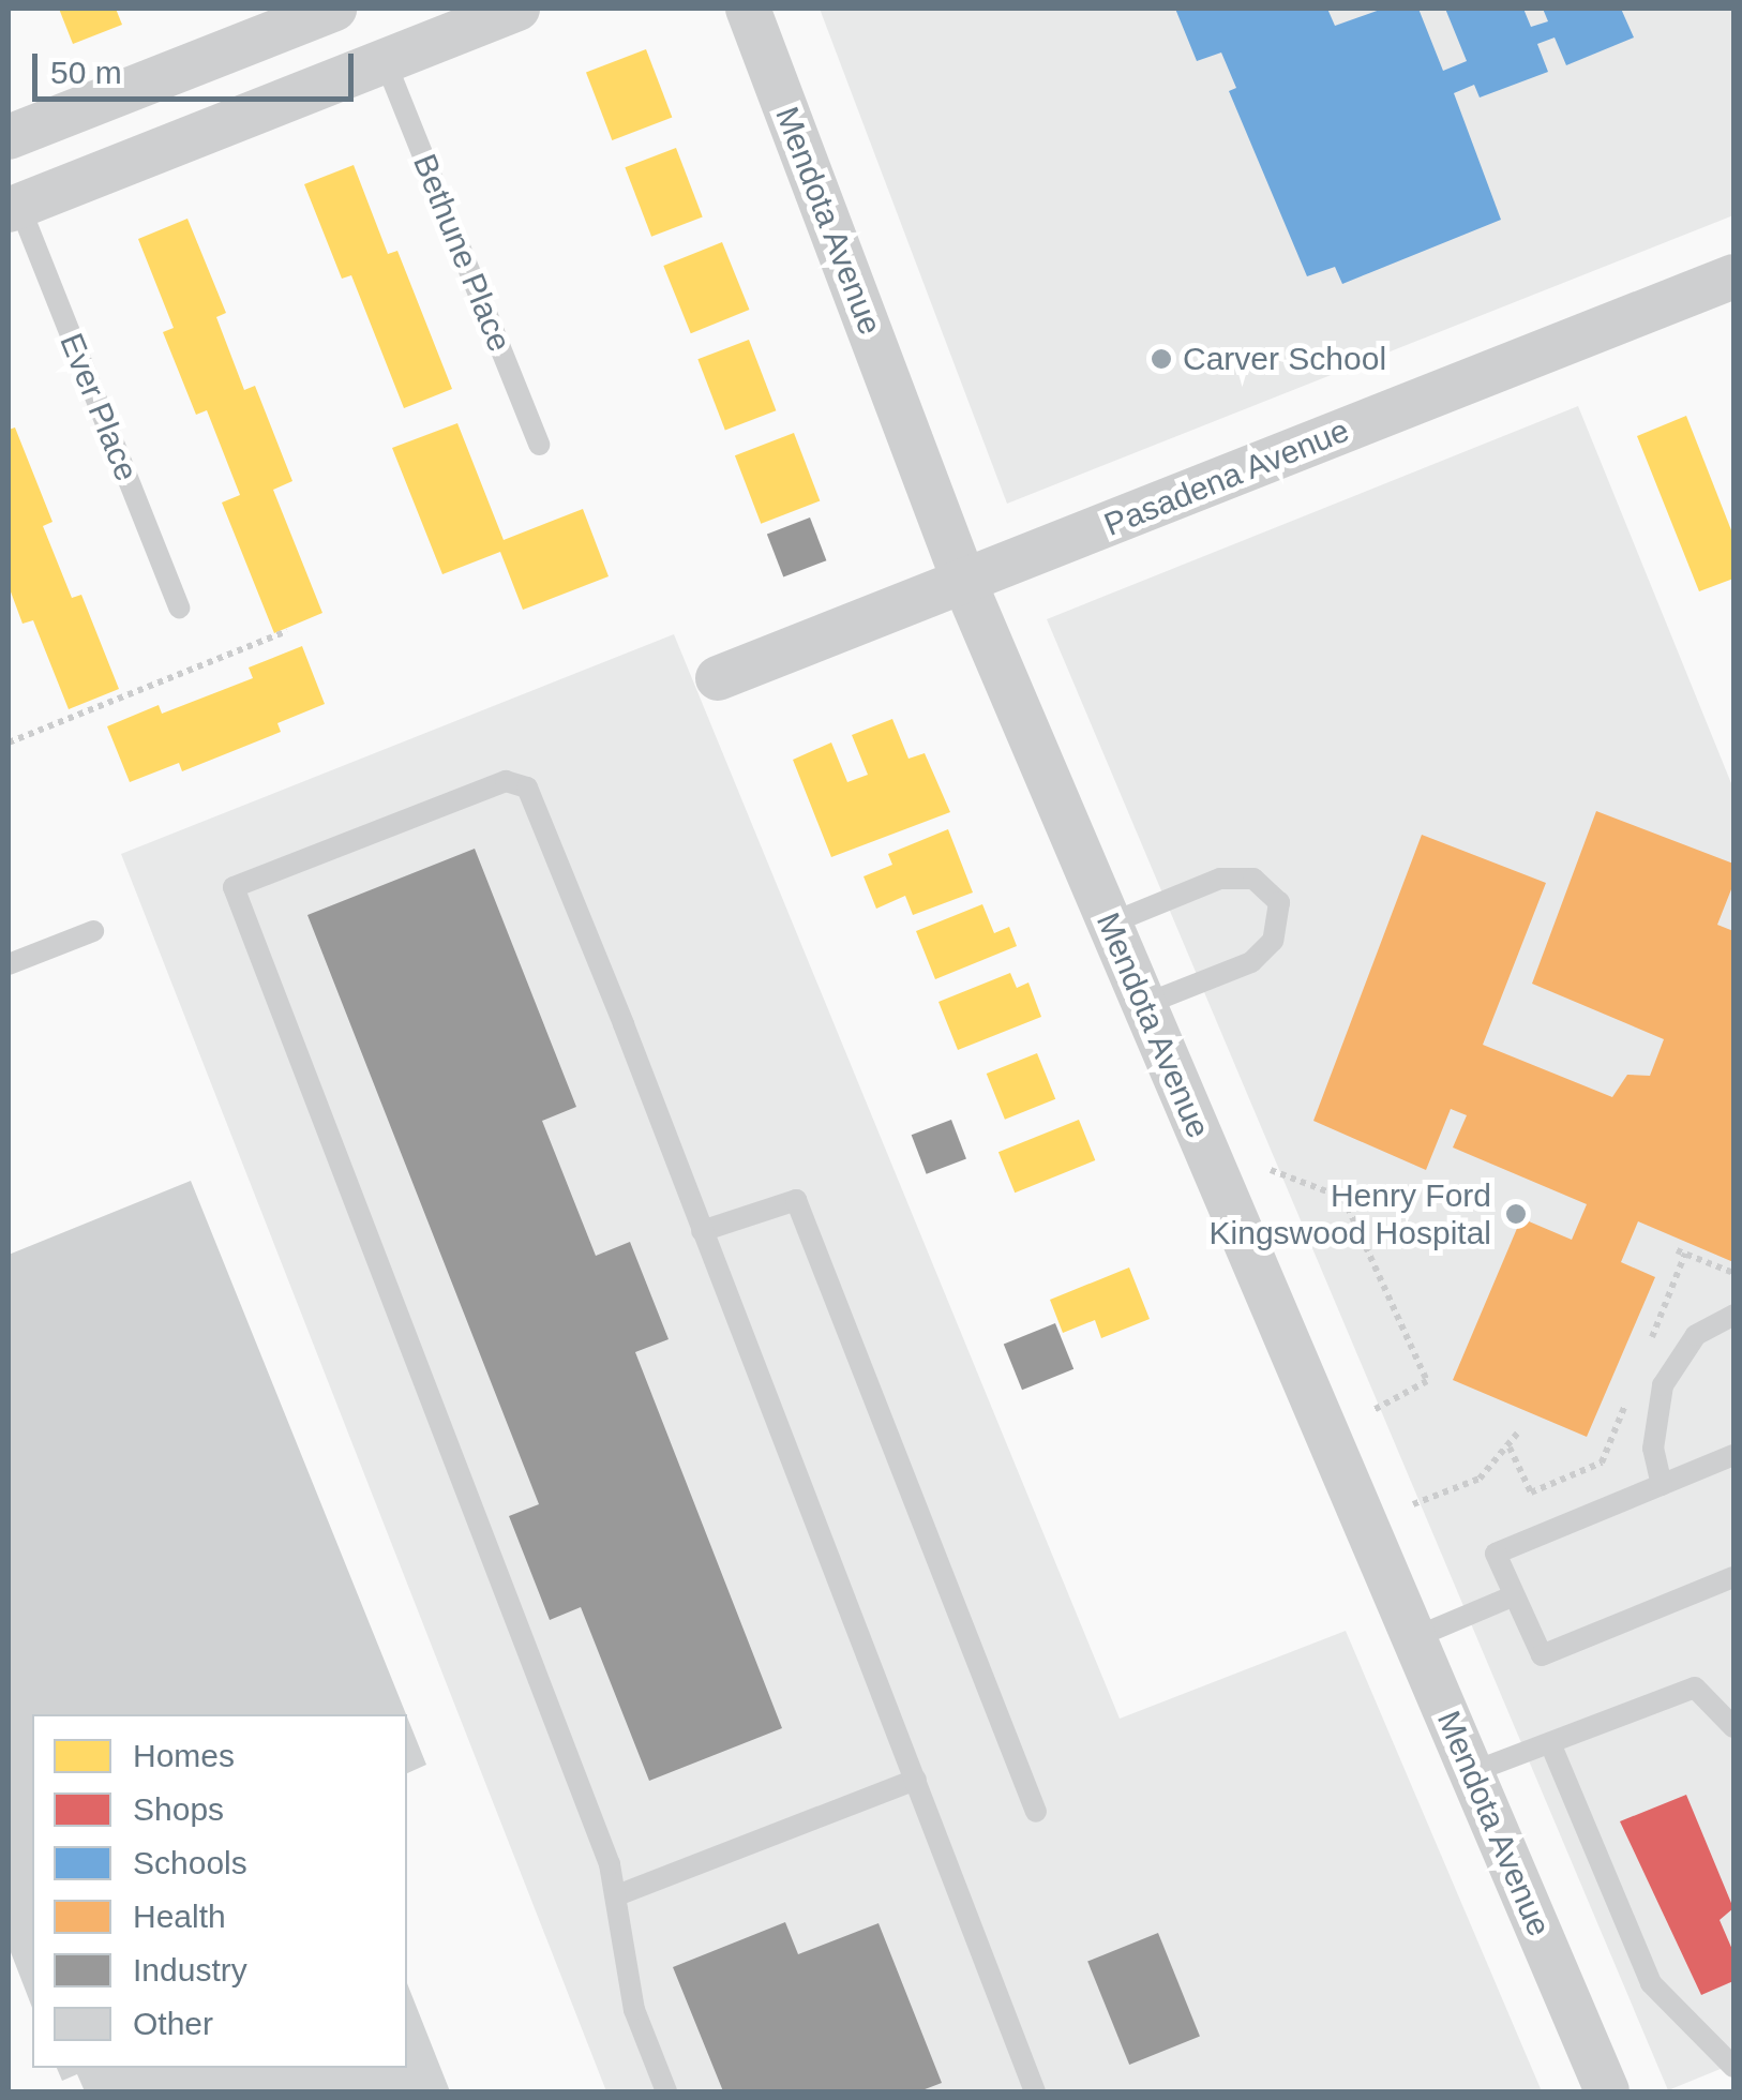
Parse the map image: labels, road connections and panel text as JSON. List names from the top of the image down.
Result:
{
  "streets": {
    "street": ["Mendota Avenue", "Pasadena Avenue"],
    "lane": ["Bethune Place", "Ever Place"]
  },
  "crossings": [
    ["Mendota Avenue", "Pasadena Avenue"]
  ],
  "places": ["Carver School", "Henry Ford Kingswood Hospital"],
  "legend": [
    "Homes",
    "Shops",
    "Schools",
    "Health",
    "Industry",
    "Other"
  ],
  "scale_bar": "50 m"
}
